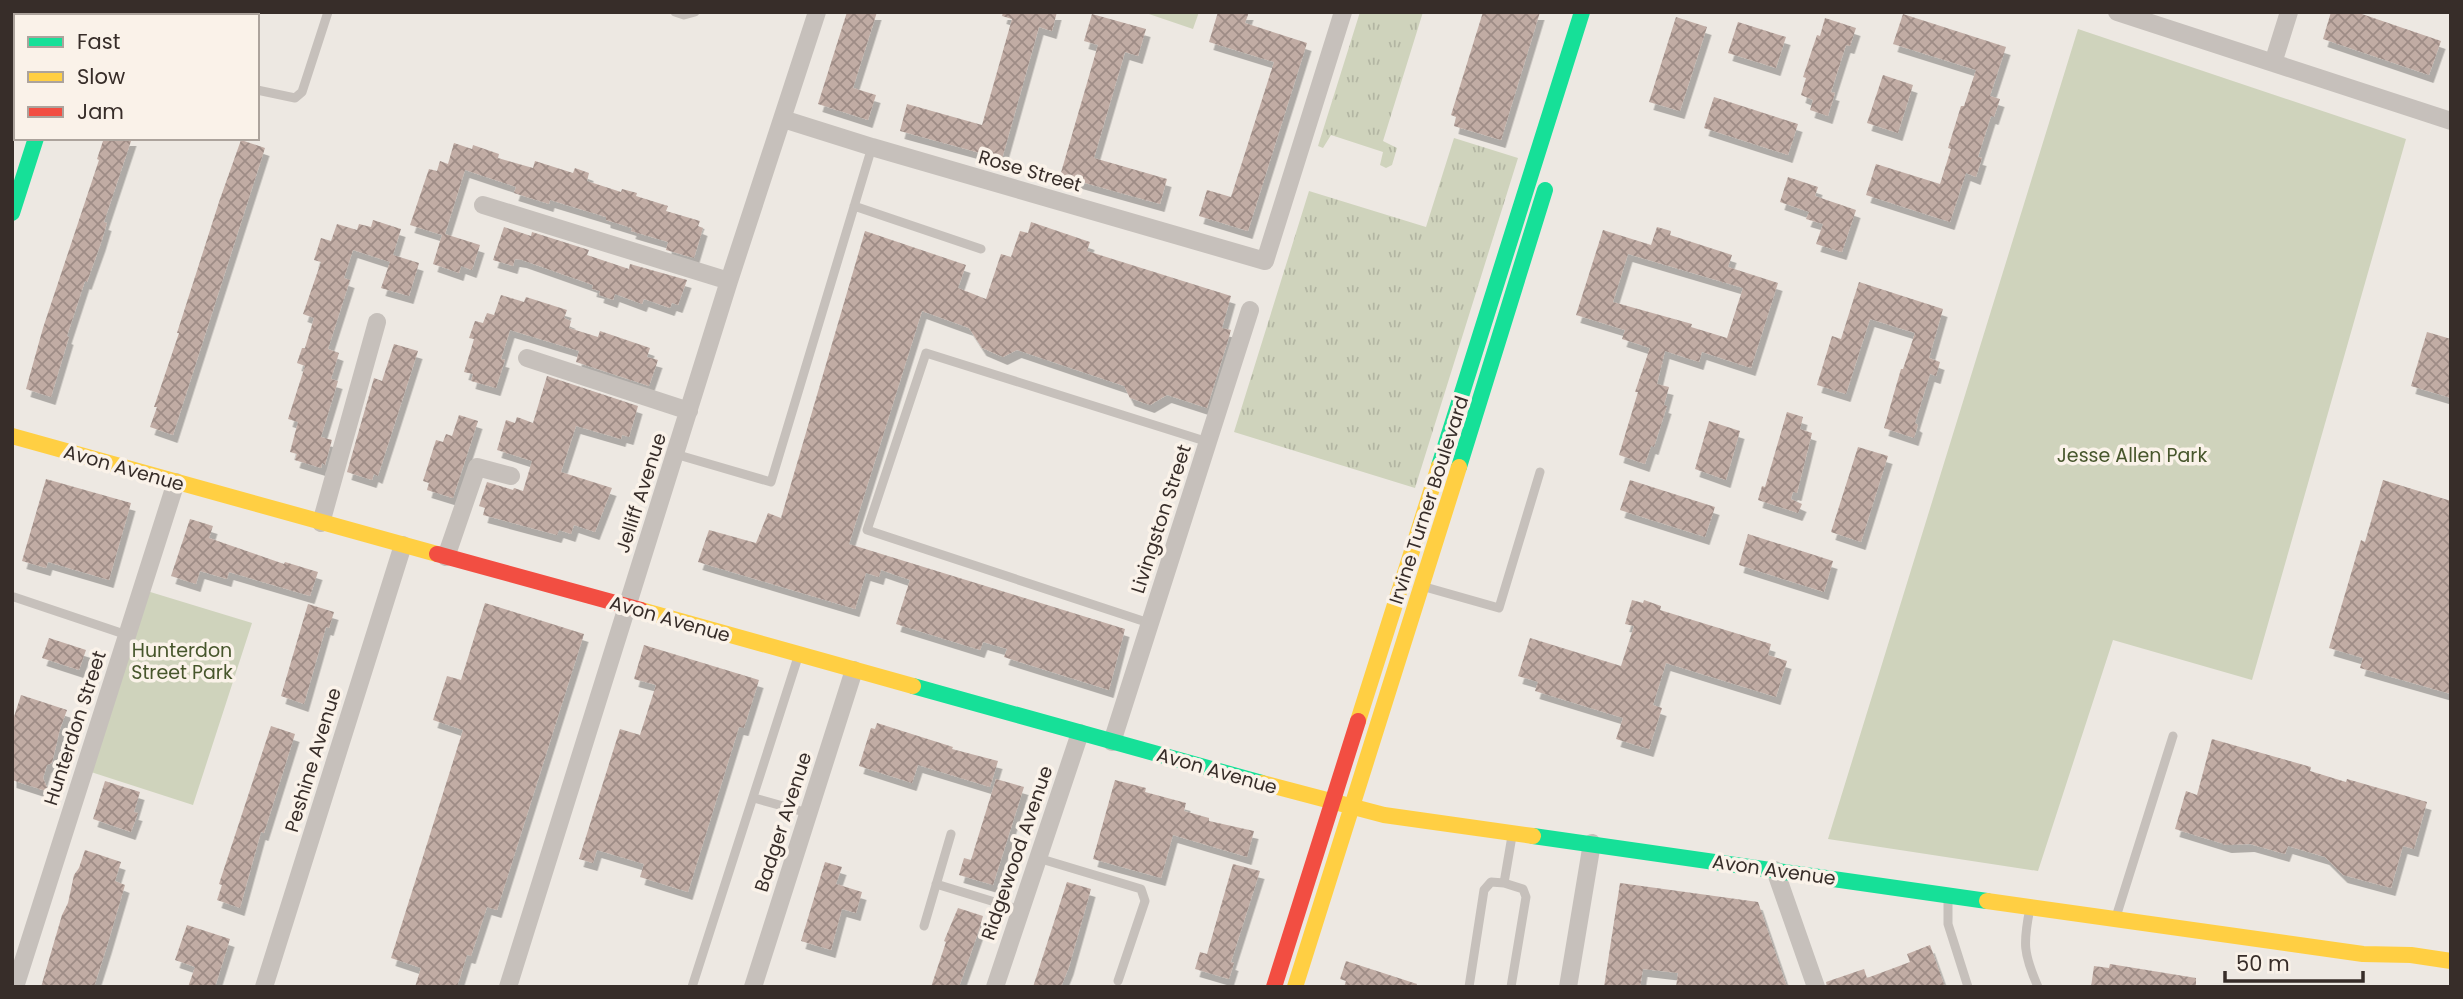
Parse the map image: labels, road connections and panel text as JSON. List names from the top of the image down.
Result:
{
  "streets": {
    "street": [
      "Rose Street",
      "Avon Avenue",
      "Jelliff Avenue",
      "Irvine Turner Boulevard",
      "Livingston Street",
      "Hunterdon Street",
      "Peshine Avenue",
      "Badger Avenue",
      "Ridgewood Avenue"
    ]
  },
  "crossings": [
    ["Rose Street", "Jelliff Avenue"],
    ["Avon Avenue", "Jelliff Avenue"],
    ["Avon Avenue", "Irvine Turner Boulevard"],
    ["Avon Avenue", "Livingston Street"],
    ["Avon Avenue", "Hunterdon Street"],
    ["Avon Avenue", "Peshine Avenue"],
    ["Avon Avenue", "Badger Avenue"],
    ["Avon Avenue", "Ridgewood Avenue"]
  ],
  "parks": ["Jesse Allen Park", "Hunterdon Street Park"],
  "legend": ["Fast", "Slow", "Jam"],
  "scale_bar": "50 m"
}
